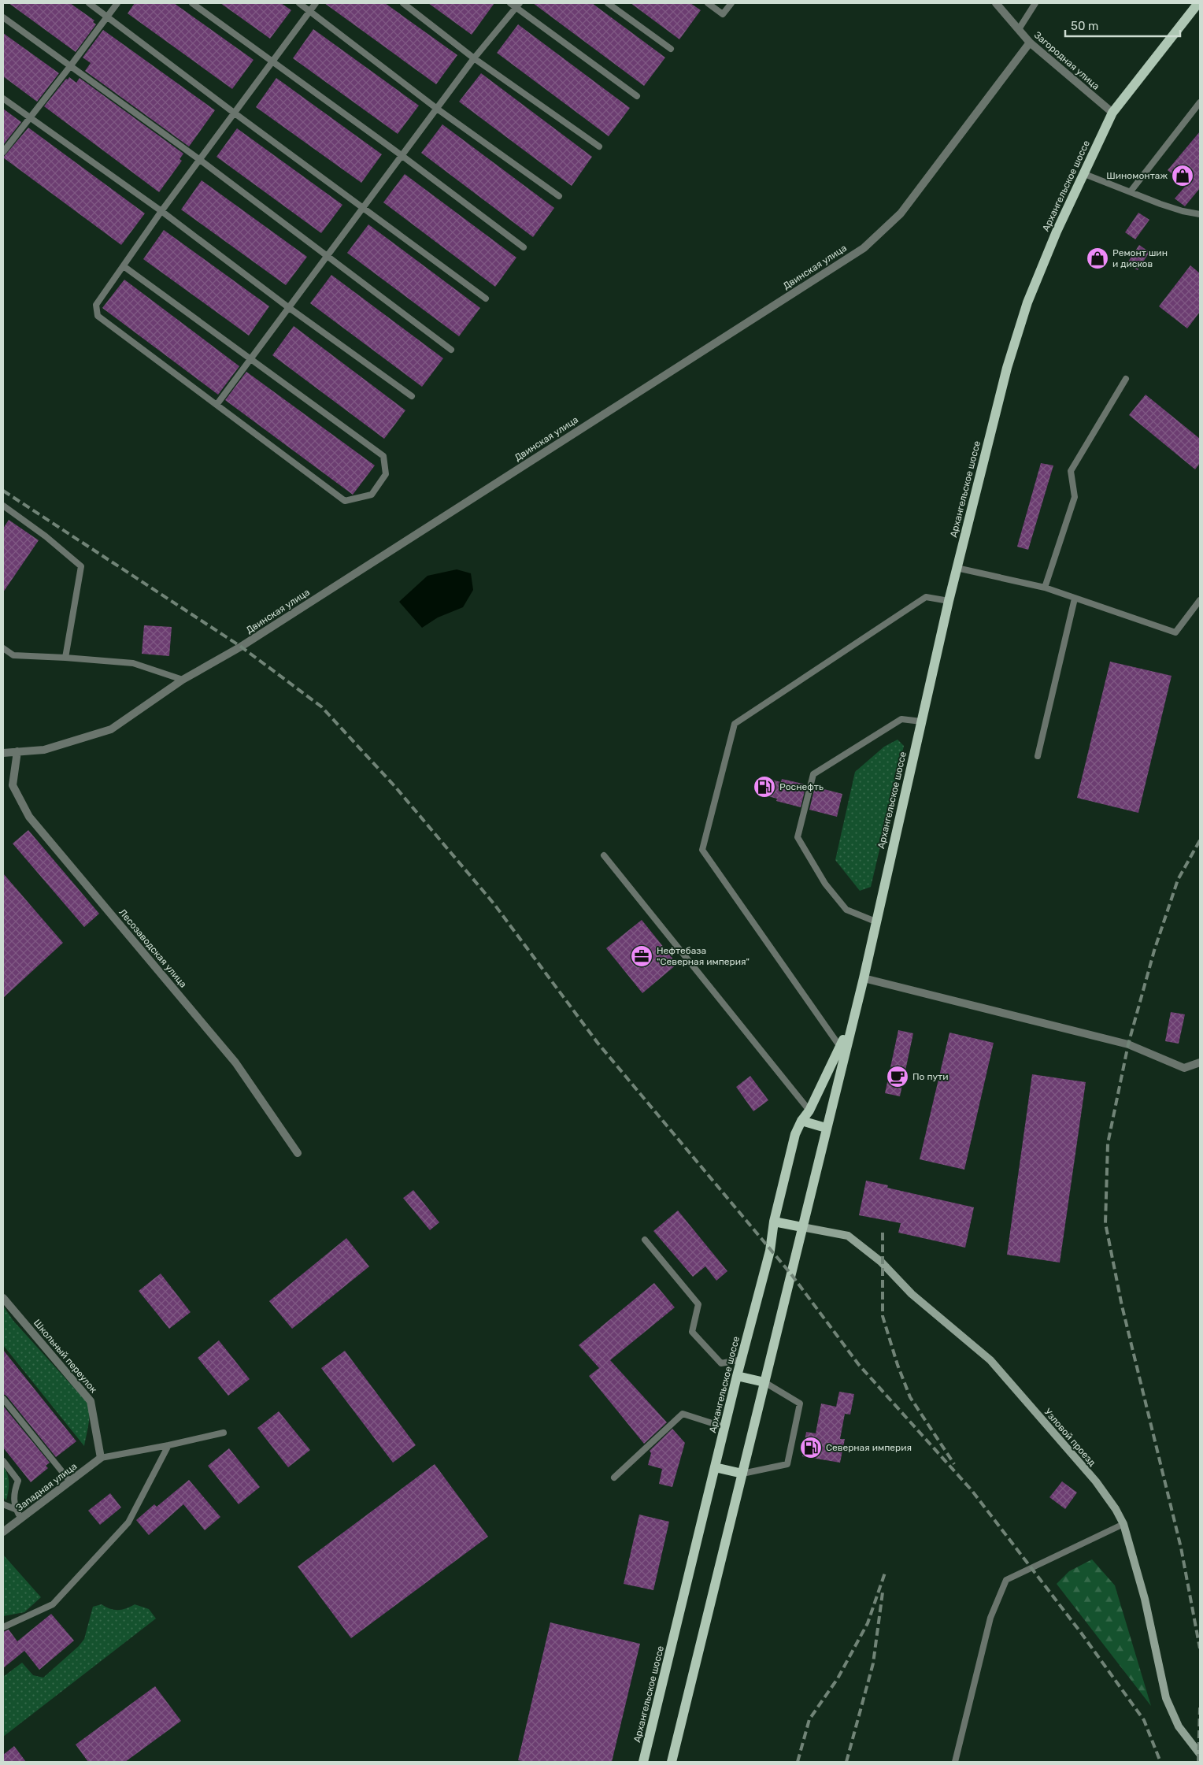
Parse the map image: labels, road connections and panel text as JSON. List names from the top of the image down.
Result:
{
  "streets": {
    "main road": ["Архангельское шоссе"],
    "street": [
      "Загородная улица",
      "Двинская улица",
      "Лесозаводская улица",
      "Школьный переулок",
      "Узловой проезд",
      "Западная улица"
    ]
  },
  "crossings": [
    ["Загородная улица", "Архангельское шоссе"],
    ["Загородная улица", "Двинская улица"],
    ["Архангельское шоссе", "Узловой проезд"],
    ["Двинская улица", "Лесозаводская улица"],
    ["Школьный переулок", "Западная улица"]
  ],
  "places": {
    "shop": ["Шиномонтаж", "Ремонт шин и дисков"],
    "fuel station": ["Роснефть", "Северная империя"],
    "office": ["Нефтебаза \"Северная империя\""],
    "cafe": ["По пути"]
  },
  "scale_bar": "50 m"
}
